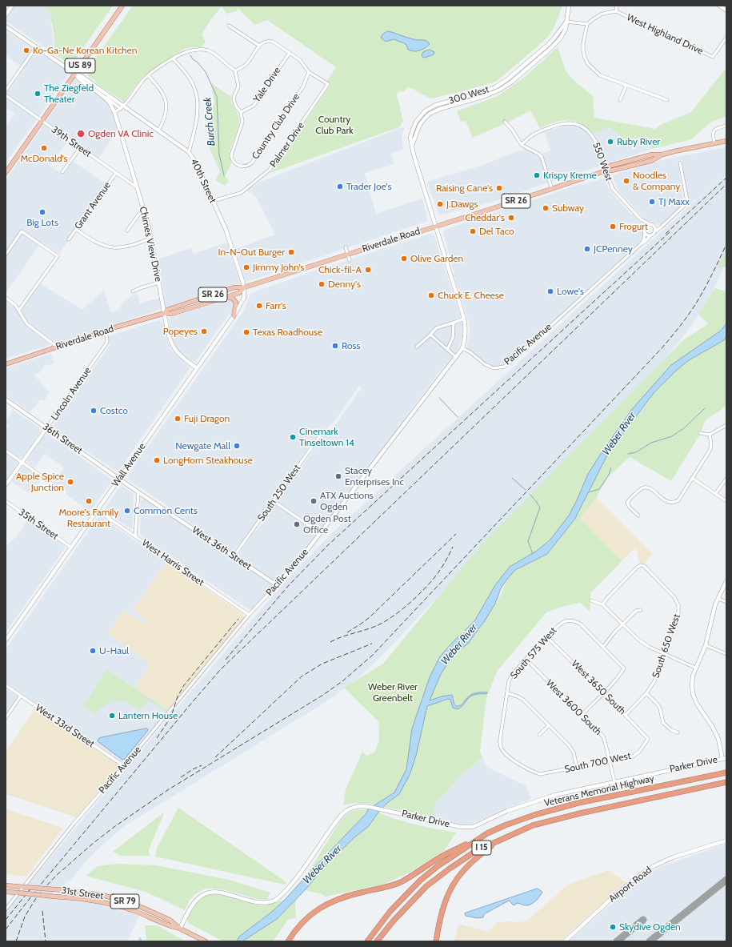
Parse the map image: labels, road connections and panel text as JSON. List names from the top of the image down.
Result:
{
  "streets": {
    "highway": ["Veterans Memorial Highway", "I 15"],
    "main road": [
      "US 89",
      "SR 26",
      "Riverdale Road",
      "31st Street",
      "SR 79"
    ],
    "street": [
      "West Highland Drive",
      "Yale Drive",
      "300 West",
      "Country Club Drive",
      "39th Street",
      "Palmer Drive",
      "550 West",
      "40th Street",
      "Grant Avenue",
      "Chimes View Drive",
      "Pacific Avenue",
      "Lincoln Avenue",
      "36th Street",
      "Wall Avenue",
      "South 250 West",
      "35th Street",
      "West 36th Street",
      "West Harris Street",
      "South 650 West",
      "South 575 West",
      "West 3650 South",
      "West 3600 South",
      "West 33rd Street",
      "South 700 West",
      "Parker Drive",
      "Airport Road"
    ]
  },
  "crossings": [
    ["US 89", "39th Street"],
    ["US 89", "40th Street"],
    ["Yale Drive", "Country Club Drive"],
    ["300 West", "SR 26"],
    ["300 West", "Riverdale Road"],
    ["300 West", "Pacific Avenue"],
    ["Country Club Drive", "Palmer Drive"],
    ["39th Street", "Grant Avenue"],
    ["39th Street", "Chimes View Drive"],
    ["Palmer Drive", "40th Street"],
    ["550 West", "SR 26"],
    ["40th Street", "SR 26"],
    ["40th Street", "Riverdale Road"],
    ["40th Street", "Chimes View Drive"],
    ["40th Street", "Wall Avenue"],
    ["SR 26", "Riverdale Road"],
    ["SR 26", "Wall Avenue"],
    ["Riverdale Road", "Chimes View Drive"],
    ["Riverdale Road", "Lincoln Avenue"],
    ["Riverdale Road", "Wall Avenue"],
    ["Chimes View Drive", "Wall Avenue"],
    ["Pacific Avenue", "West 36th Street"],
    ["Pacific Avenue", "West Harris Street"],
    ["Pacific Avenue", "West 33rd Street"],
    ["Lincoln Avenue", "36th Street"],
    ["36th Street", "Wall Avenue"],
    ["36th Street", "West 36th Street"],
    ["Wall Avenue", "35th Street"],
    ["Wall Avenue", "West 36th Street"],
    ["Wall Avenue", "West Harris Street"],
    ["South 250 West", "West 36th Street"],
    ["South 650 West", "West 3650 South"],
    ["South 575 West", "West 3650 South"],
    ["South 575 West", "West 3600 South"],
    ["South 575 West", "South 700 West"],
    ["West 3650 South", "South 700 West"],
    ["West 3600 South", "South 700 West"],
    ["West 3600 South", "Parker Drive"],
    ["Parker Drive", "31st Street"],
    ["Parker Drive", "SR 79"],
    ["31st Street", "SR 79"]
  ],
  "water": ["Burch Creek", "Weber River"],
  "parks": ["Country Club Park", "Weber River Greenbelt"],
  "places": [
    "Ko-Ga-Ne Korean Kitchen",
    "The Ziegfeld Theater",
    "Ogden VA Clinic",
    "Ruby River",
    "McDonald's",
    "Krispy Kreme",
    "Noodles & Company",
    "Trader Joe's",
    "Raising Cane's",
    "TJ Maxx",
    "J.Dawgs",
    "Subway",
    "Big Lots",
    "Cheddar's",
    "Frogurt",
    "Del Taco",
    "JCPenney",
    "In-N-Out Burger",
    "Olive Garden",
    "Jimmy John's",
    "Chick-fil-A",
    "Denny's",
    "Lowe's",
    "Chuck E. Cheese",
    "Farr's",
    "Popeyes",
    "Texas Roadhouse",
    "Ross",
    "Costco",
    "Fuji Dragon",
    "Cinemark Tinseltown 14",
    "Newgate Mall",
    "LongHorn Steakhouse",
    "Stacey Enterprises Inc",
    "Apple Spice Junction",
    "Moore's Family Restaurant",
    "ATX Auctions Ogden",
    "Common Cents",
    "Ogden Post Office",
    "U-Haul",
    "Lantern House",
    "Skydive Ogden"
  ]
}
